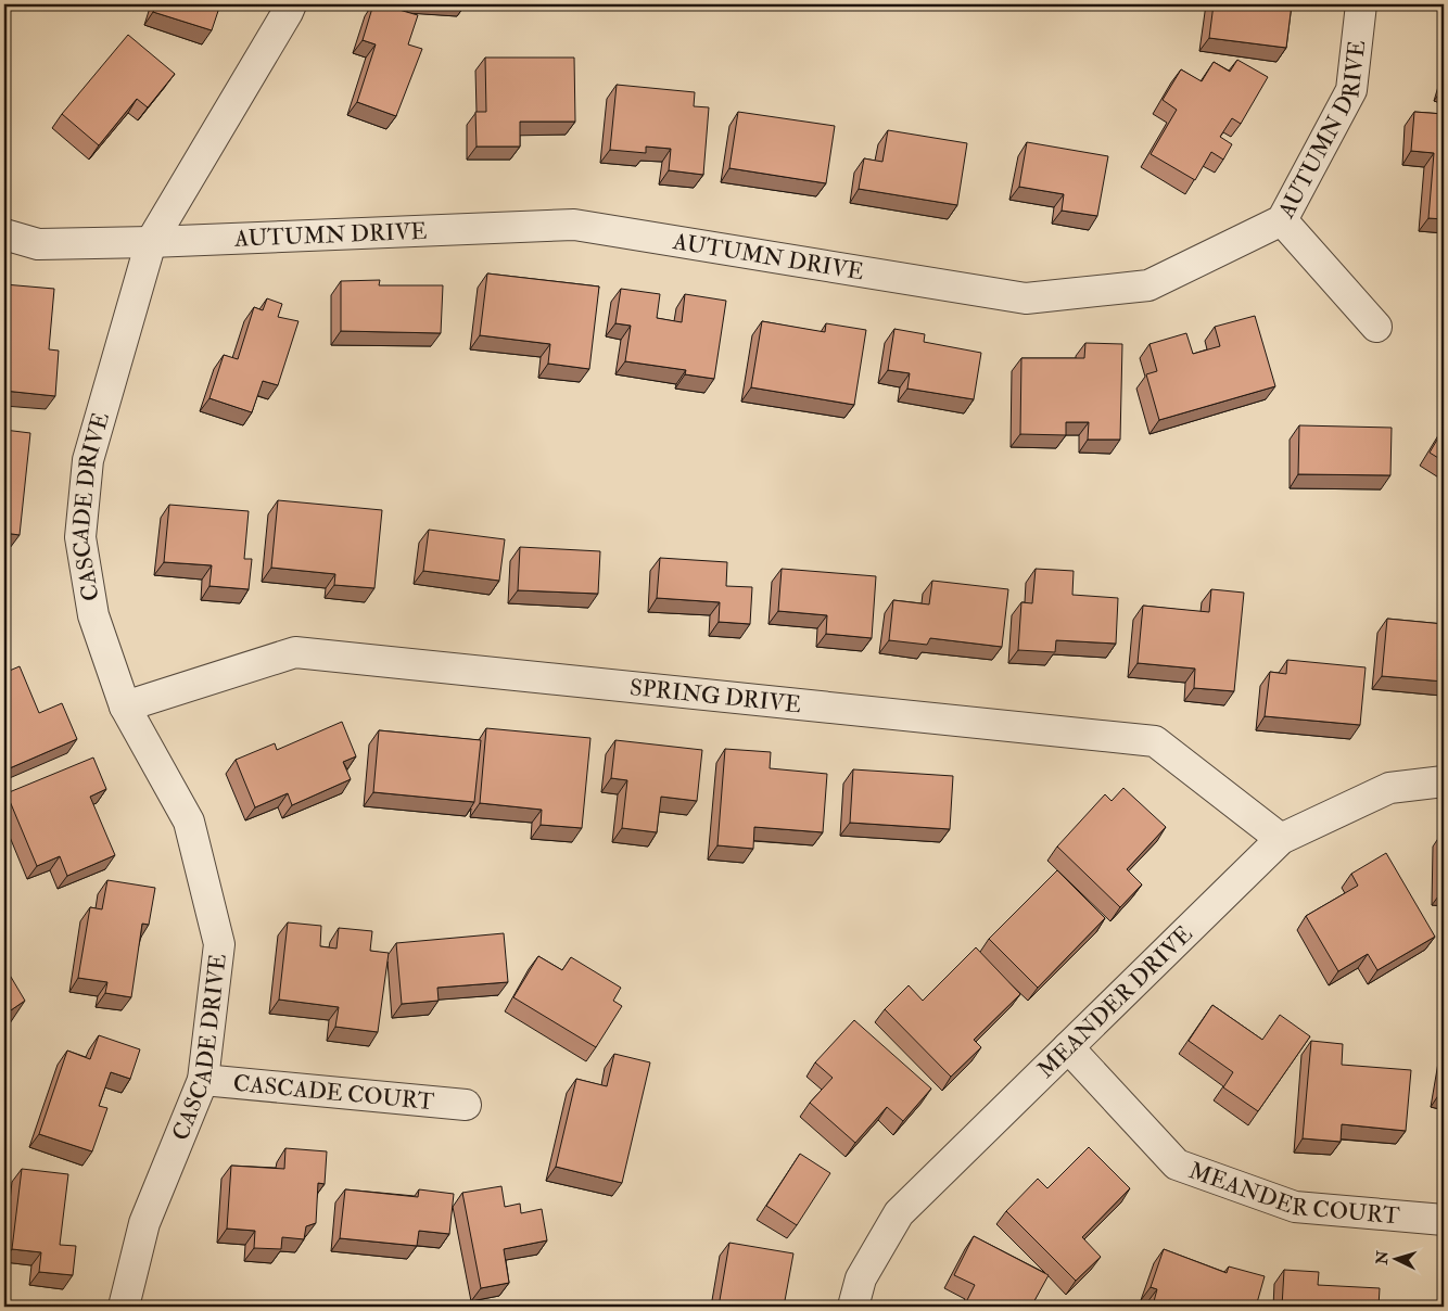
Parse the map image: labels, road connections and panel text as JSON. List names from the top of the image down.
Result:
{
  "streets": {
    "street": [
      "AUTUMN DRIVE",
      "CASCADE DRIVE",
      "SPRING DRIVE",
      "MEANDER DRIVE",
      "CASCADE COURT",
      "MEANDER COURT"
    ]
  },
  "crossings": [
    ["AUTUMN DRIVE", "CASCADE DRIVE"],
    ["CASCADE DRIVE", "SPRING DRIVE"],
    ["CASCADE DRIVE", "CASCADE COURT"],
    ["SPRING DRIVE", "MEANDER DRIVE"],
    ["MEANDER DRIVE", "MEANDER COURT"]
  ],
  "north": "left"
}
